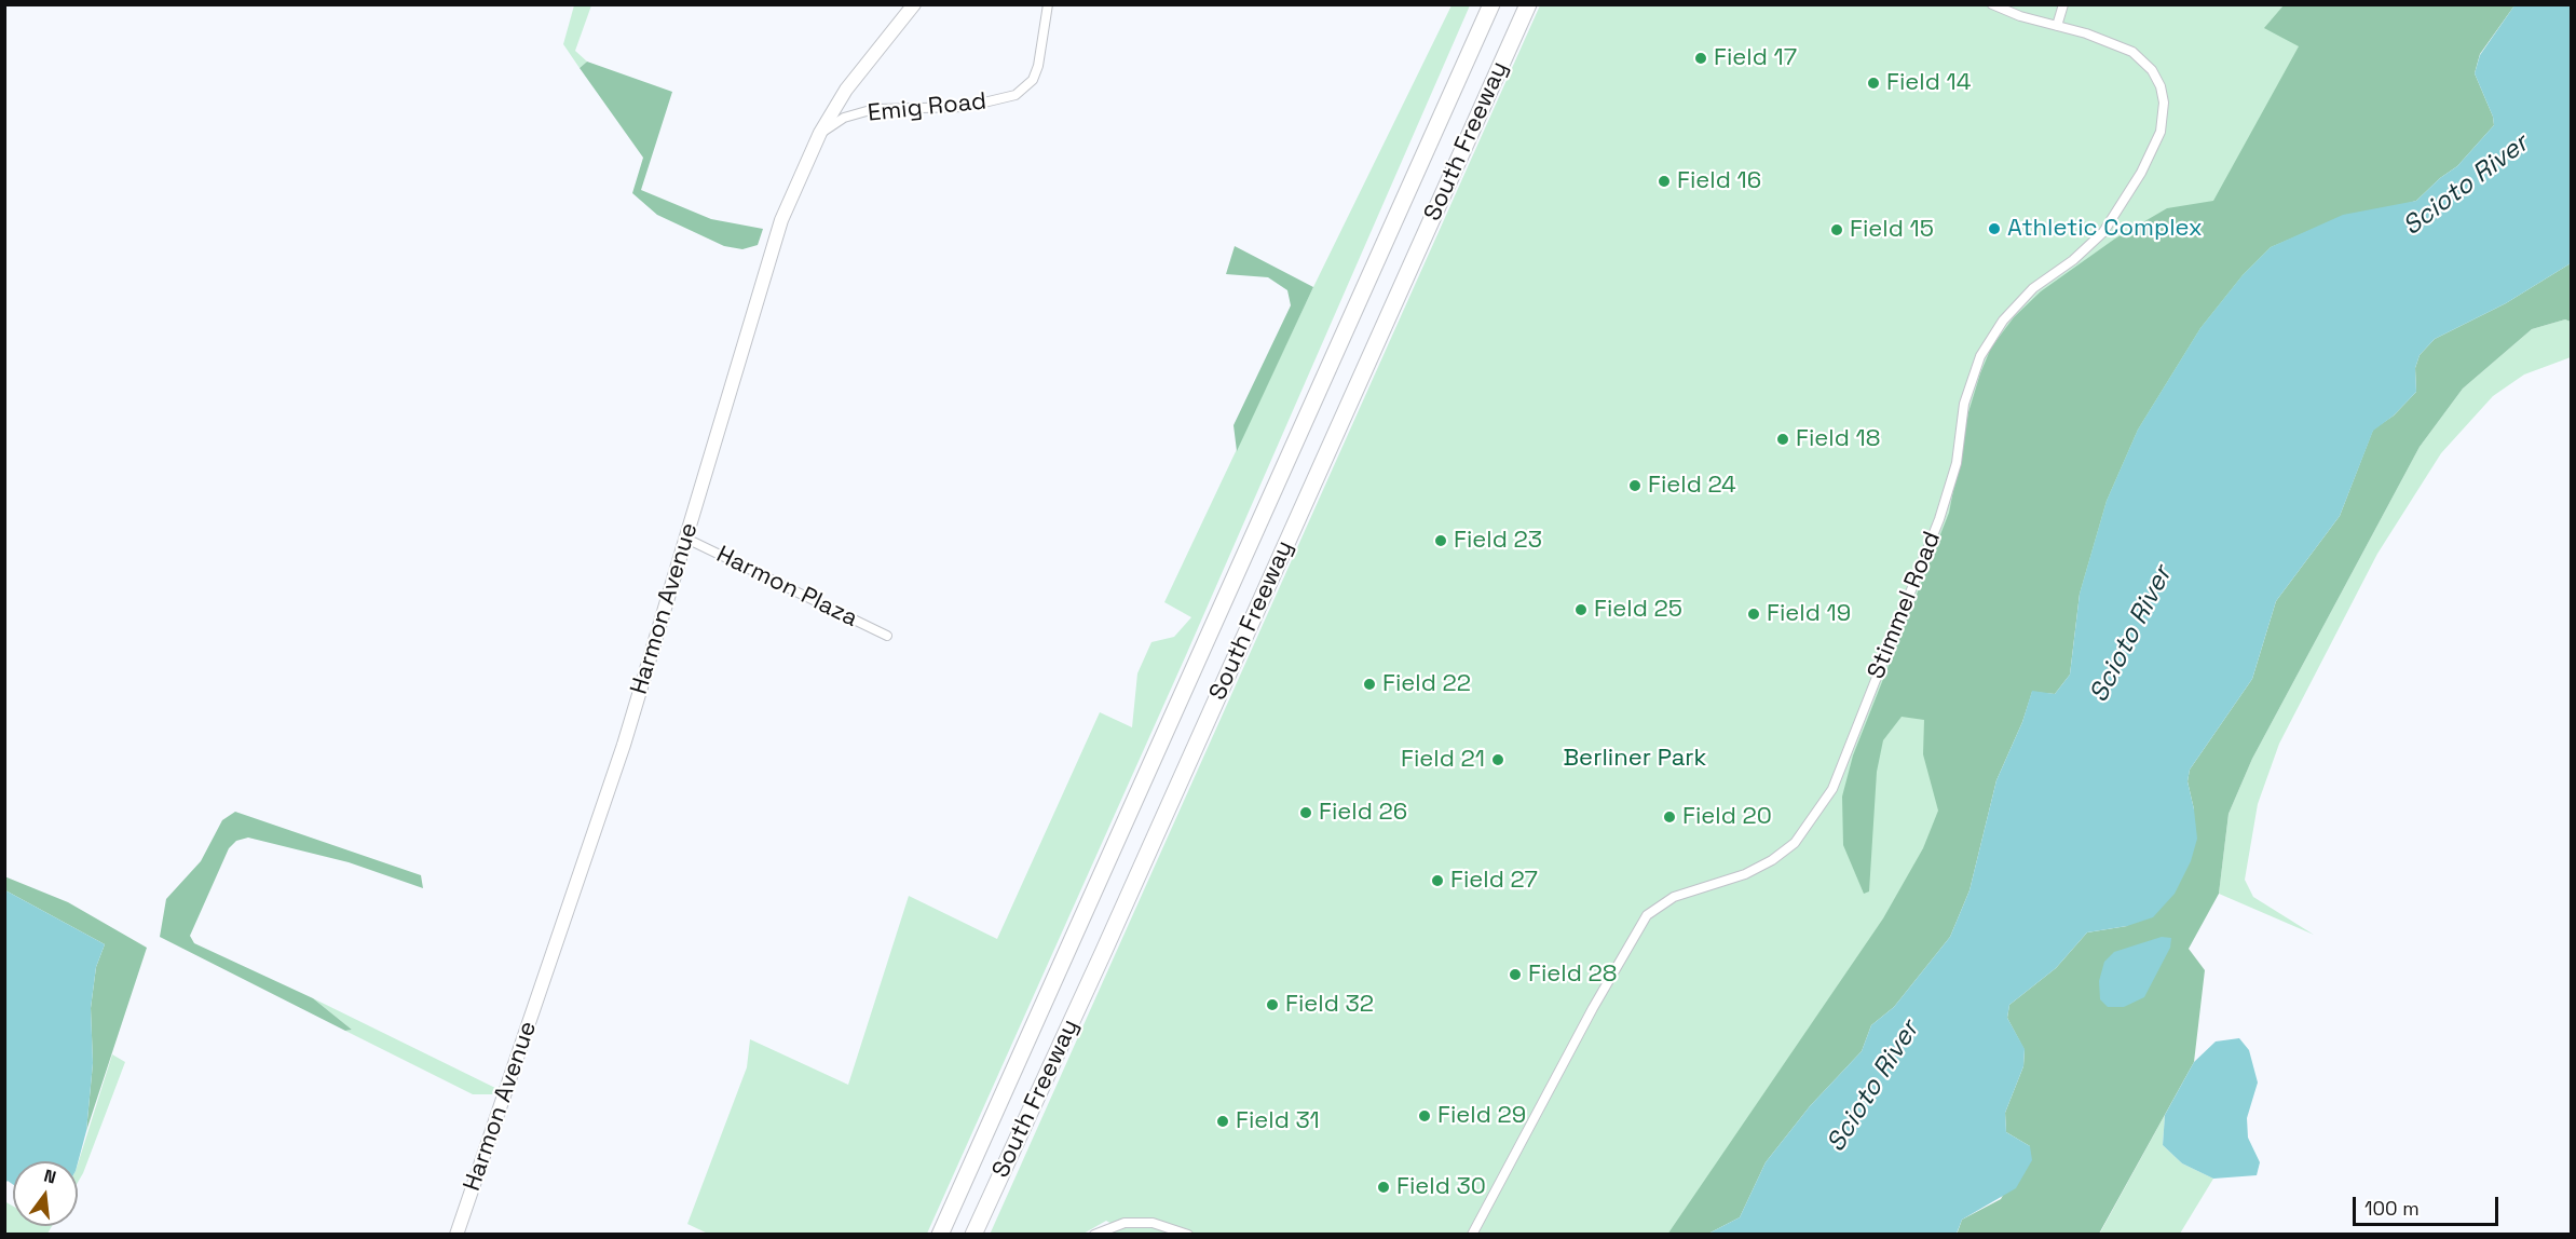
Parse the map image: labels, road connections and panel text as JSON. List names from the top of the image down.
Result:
{
  "streets": {
    "highway": ["South Freeway"],
    "main road": ["Harmon Avenue"],
    "street": ["Emig Road", "Harmon Plaza", "Stimmel Road"]
  },
  "crossings": [
    ["Emig Road", "Harmon Avenue"],
    ["Harmon Plaza", "Harmon Avenue"]
  ],
  "water": ["Scioto River"],
  "parks": ["Berliner Park"],
  "places": [
    "Field 17",
    "Field 14",
    "Field 16",
    "Athletic Complex",
    "Field 15",
    "Field 18",
    "Field 24",
    "Field 23",
    "Field 25",
    "Field 19",
    "Field 22",
    "Field 21",
    "Field 26",
    "Field 20",
    "Field 27",
    "Field 28",
    "Field 32",
    "Field 29",
    "Field 31",
    "Field 30"
  ],
  "scale_bar": "100 m",
  "north": "top"
}
